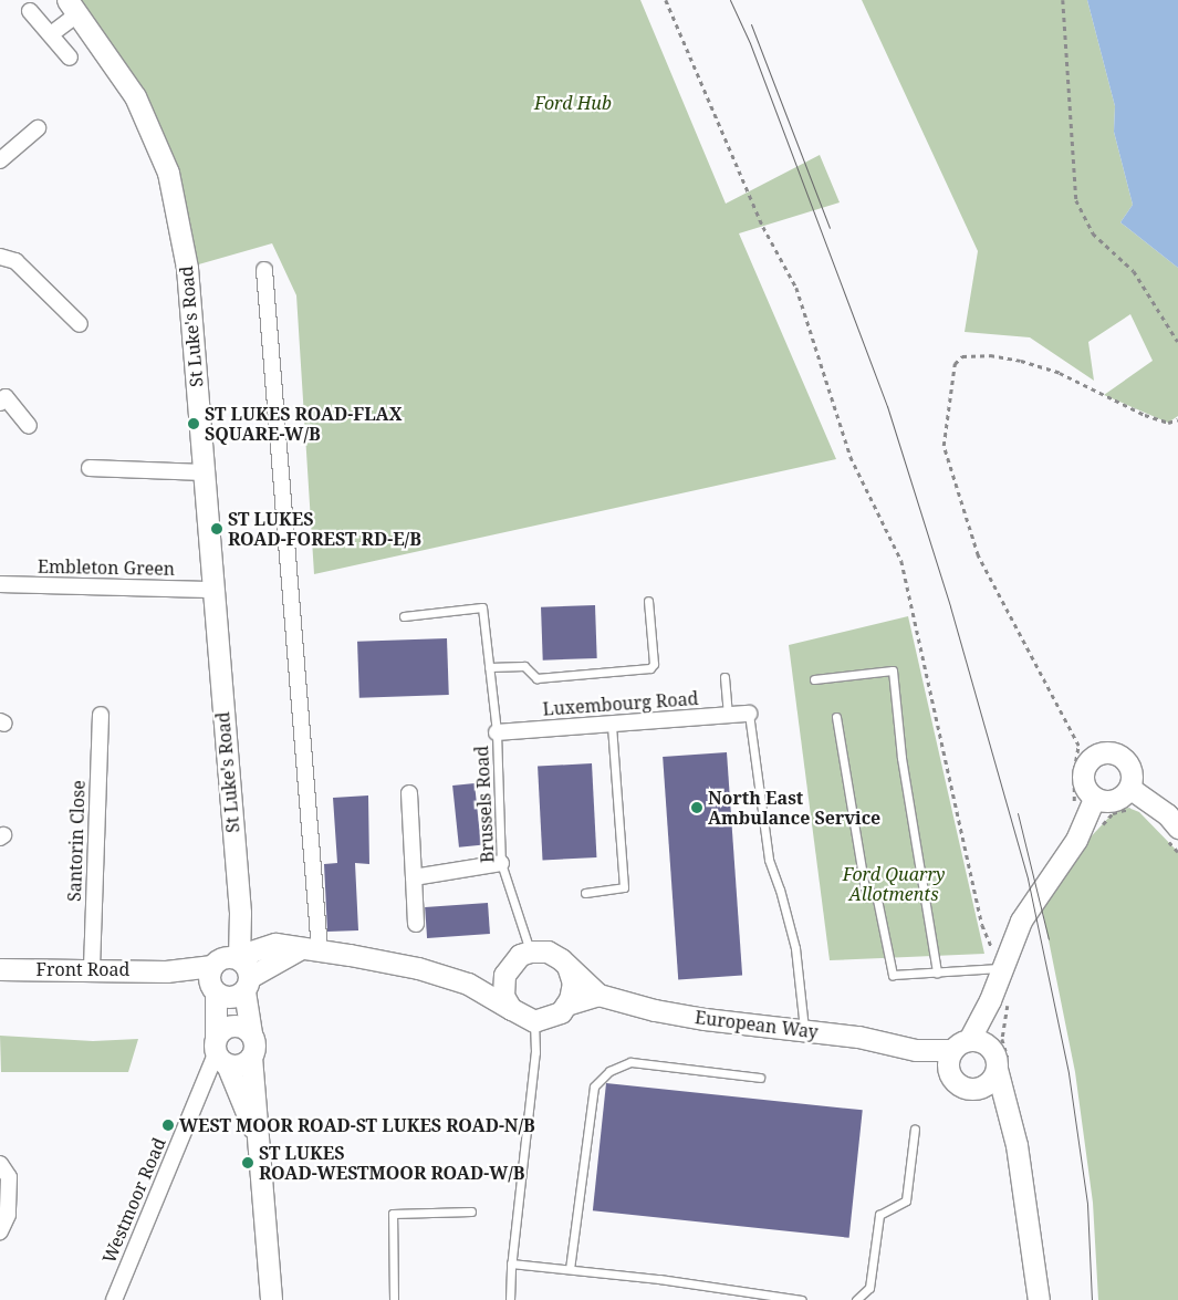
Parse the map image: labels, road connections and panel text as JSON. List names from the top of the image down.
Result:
{
  "streets": {
    "main road": ["St Luke's Road", "Front Road", "European Way"],
    "street": [
      "Embleton Green",
      "Luxembourg Road",
      "Santorin Close",
      "Westmoor Road"
    ],
    "lane": ["Brussels Road"]
  },
  "crossings": [
    ["St Luke's Road", "Embleton Green"],
    ["Luxembourg Road", "Brussels Road"],
    ["Santorin Close", "Front Road"]
  ],
  "parks": ["Ford Hub", "Ford Quarry Allotments"],
  "places": [
    "ST LUKES ROAD-FLAX SQUARE-W/B",
    "ST LUKES ROAD-FOREST RD-E/B",
    "North East Ambulance Service",
    "WEST MOOR ROAD-ST LUKES ROAD-N/B",
    "ST LUKES ROAD-WESTMOOR ROAD-W/B"
  ]
}
